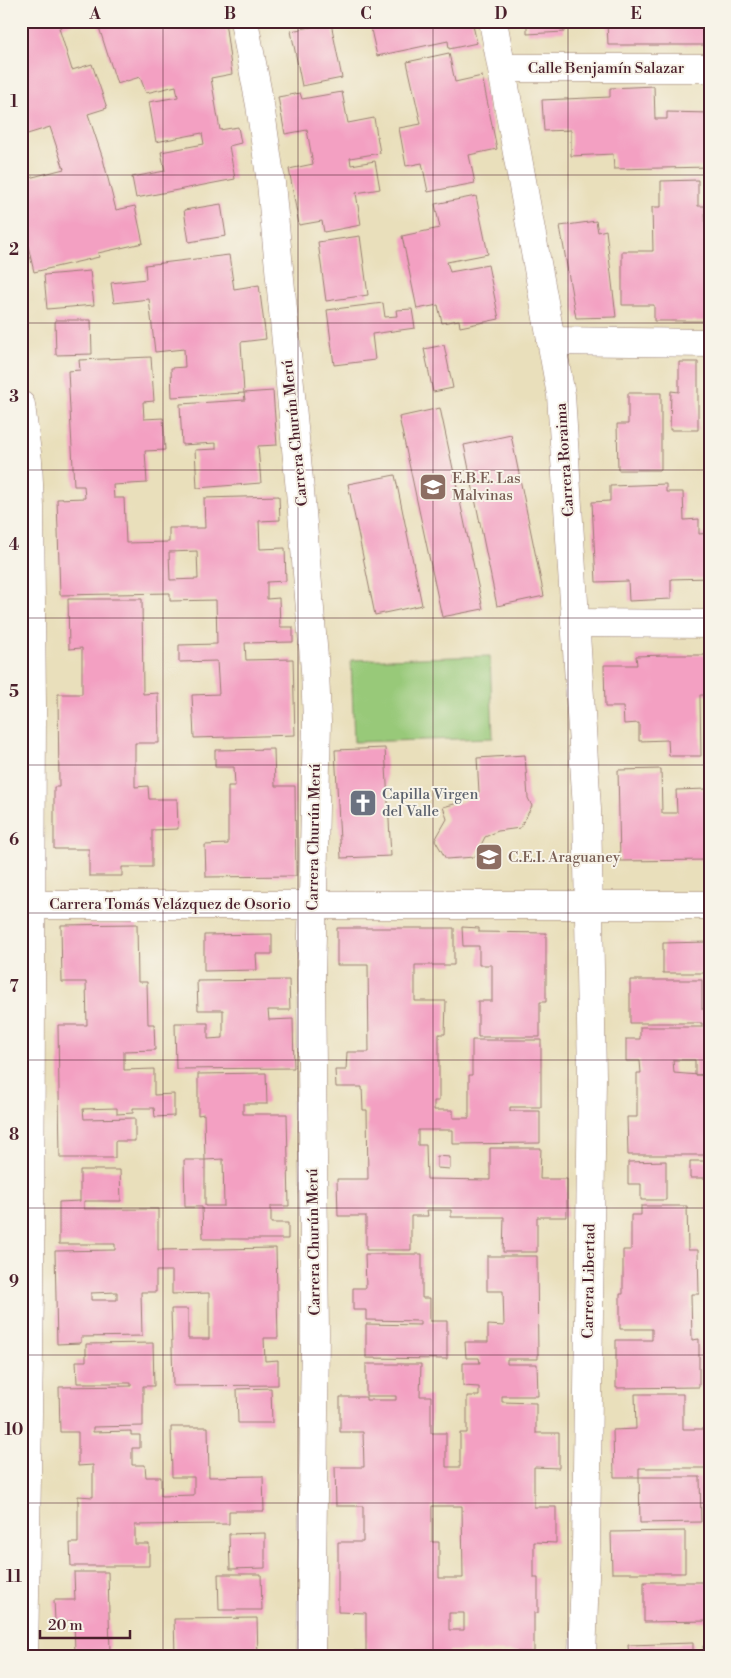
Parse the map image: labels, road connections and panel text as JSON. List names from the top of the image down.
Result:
{
  "streets": {
    "street": [
      "Calle Benjamín Salazar",
      "Carrera Churún Merú",
      "Carrera Roraima",
      "Carrera Tomás Velázquez de Osorio",
      "Carrera Libertad"
    ]
  },
  "crossings": [
    ["Calle Benjamín Salazar", "Carrera Roraima"],
    ["Carrera Churún Merú", "Carrera Tomás Velázquez de Osorio"],
    ["Carrera Roraima", "Carrera Tomás Velázquez de Osorio"],
    ["Carrera Roraima", "Carrera Libertad"],
    ["Carrera Tomás Velázquez de Osorio", "Carrera Libertad"]
  ],
  "places": {
    "school or university": ["E.B.E. Las Malvinas", "C.E.I. Araguaney"],
    "church": ["Capilla Virgen del Valle"]
  },
  "scale_bar": "20 m",
  "grid": {
    "columns": [
      "A",
      "B",
      "C",
      "D",
      "E"
    ],
    "rows": [
      "1",
      "2",
      "3",
      "4",
      "5",
      "6",
      "7",
      "8",
      "9",
      "10",
      "11"
    ]
  }
}
